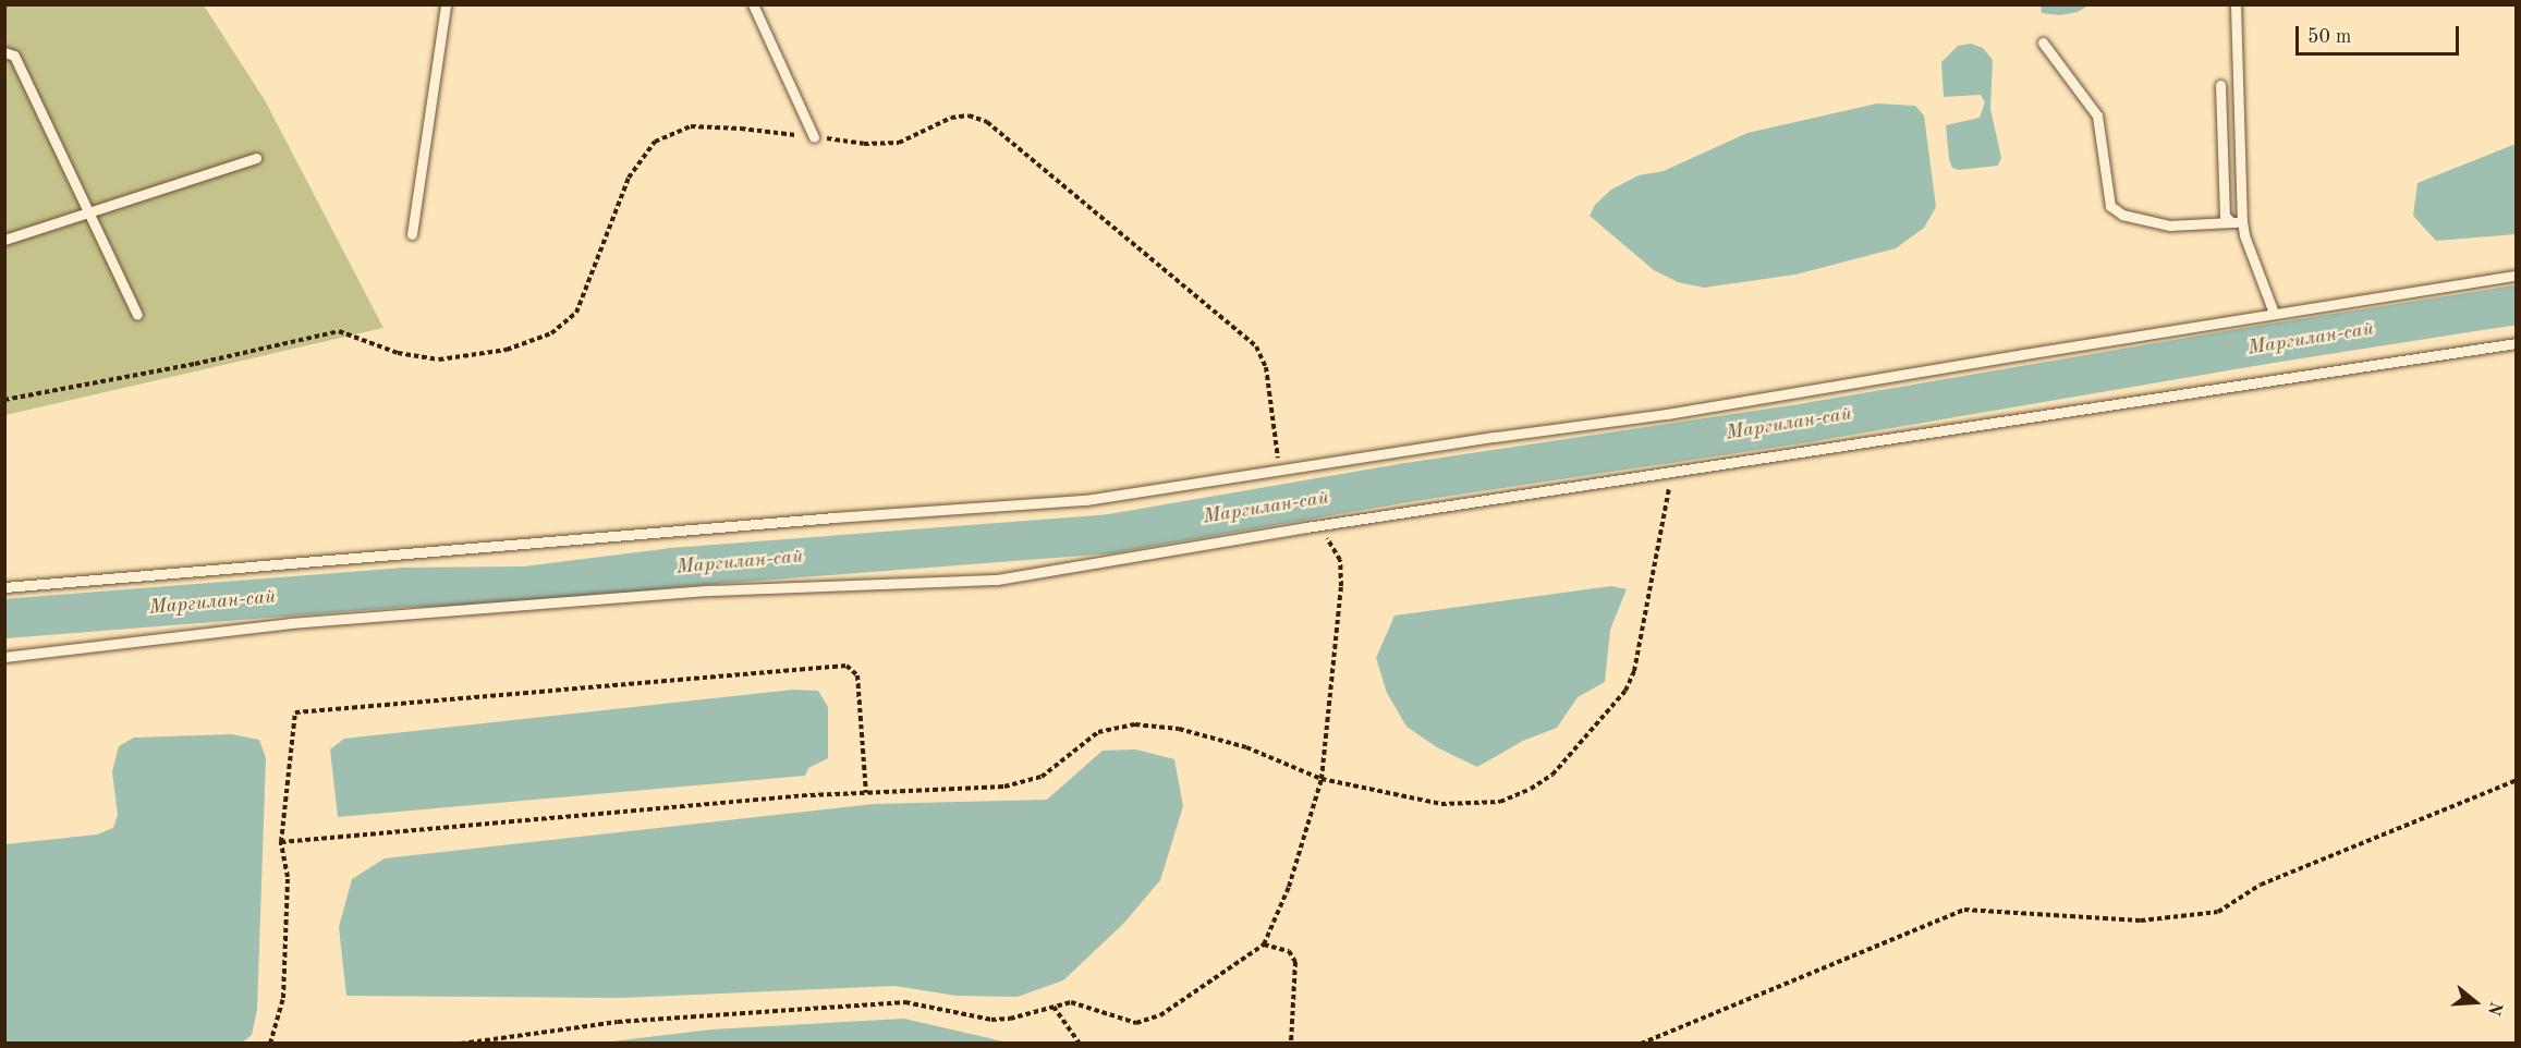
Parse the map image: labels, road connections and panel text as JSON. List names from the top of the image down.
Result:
{
  "water": ["Маргилан-сай"],
  "scale_bar": "50 m",
  "north": "right"
}
